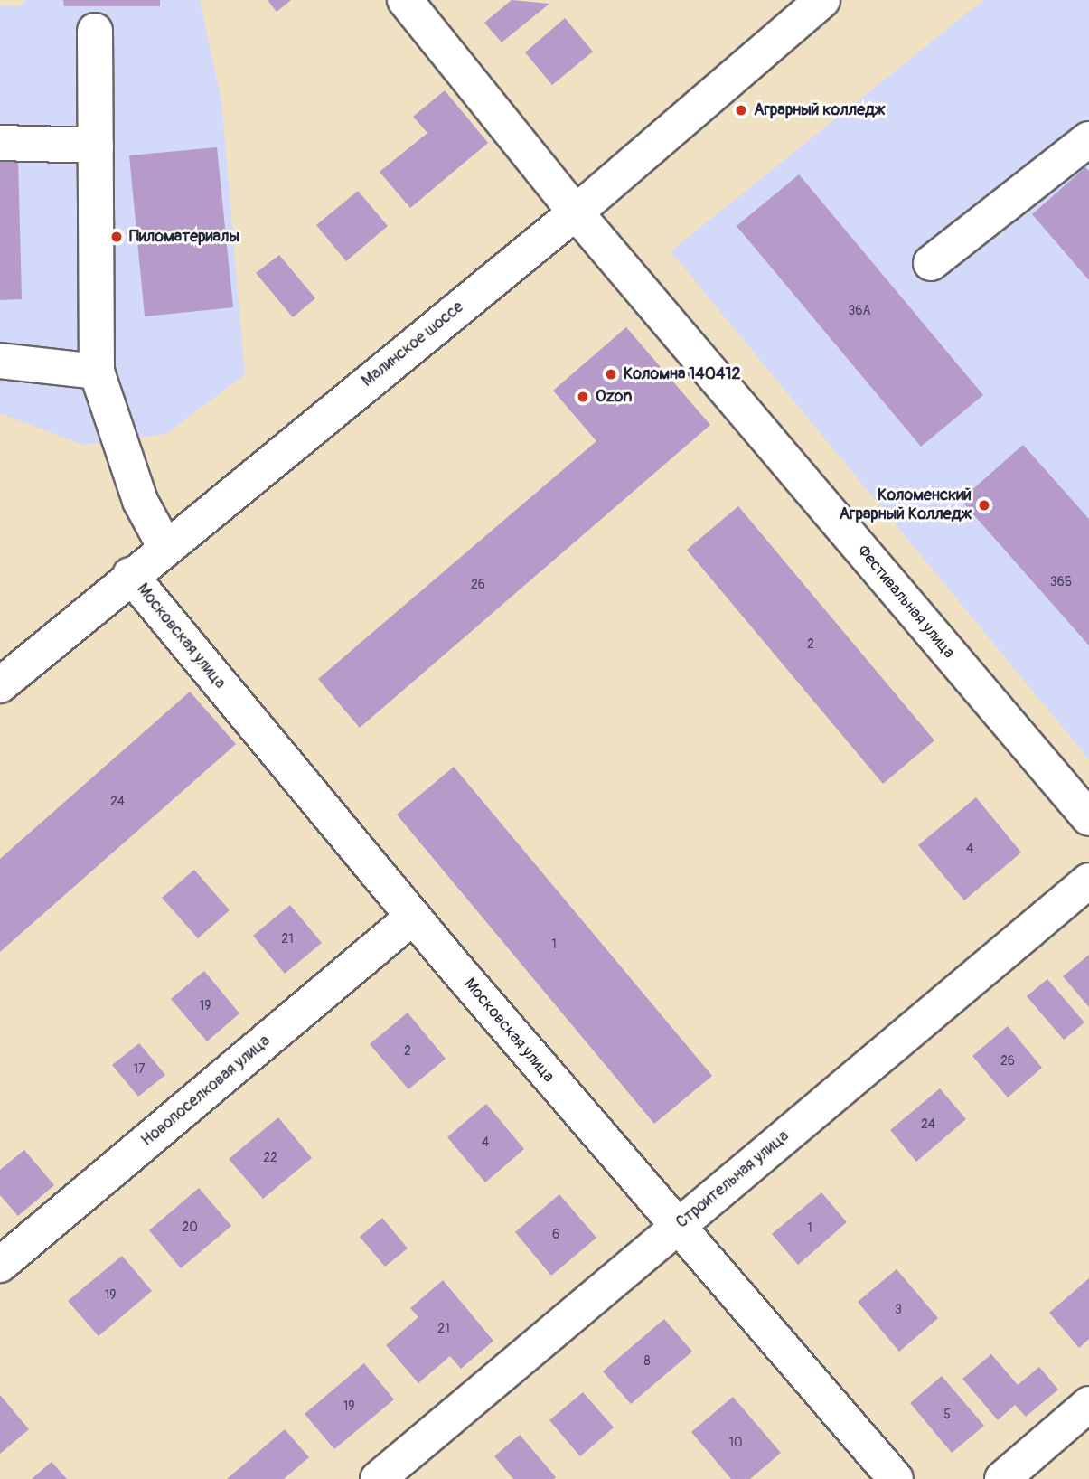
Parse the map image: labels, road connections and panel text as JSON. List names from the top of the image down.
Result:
{
  "streets": {
    "street": [
      "Малинское шоссе",
      "Фестивальная улица",
      "Московская улица",
      "Новопоселковая улица",
      "Строительная улица"
    ]
  },
  "crossings": [
    ["Малинское шоссе", "Фестивальная улица"],
    ["Малинское шоссе", "Московская улица"],
    ["Московская улица", "Новопоселковая улица"],
    ["Московская улица", "Строительная улица"]
  ],
  "places": [
    "Аграрный колледж",
    "Пиломатериалы",
    "Коломна 140412",
    "Ozon",
    "Коломенский Аграрный Колледж"
  ],
  "house_numbers": [
    "36А",
    "36Б",
    "26",
    "2",
    "24",
    "4",
    "21",
    "1",
    "19",
    "2",
    "26",
    "17",
    "24",
    "4",
    "22",
    "20",
    "1",
    "6",
    "19",
    "3",
    "21",
    "8",
    "19",
    "5",
    "10"
  ]
}
